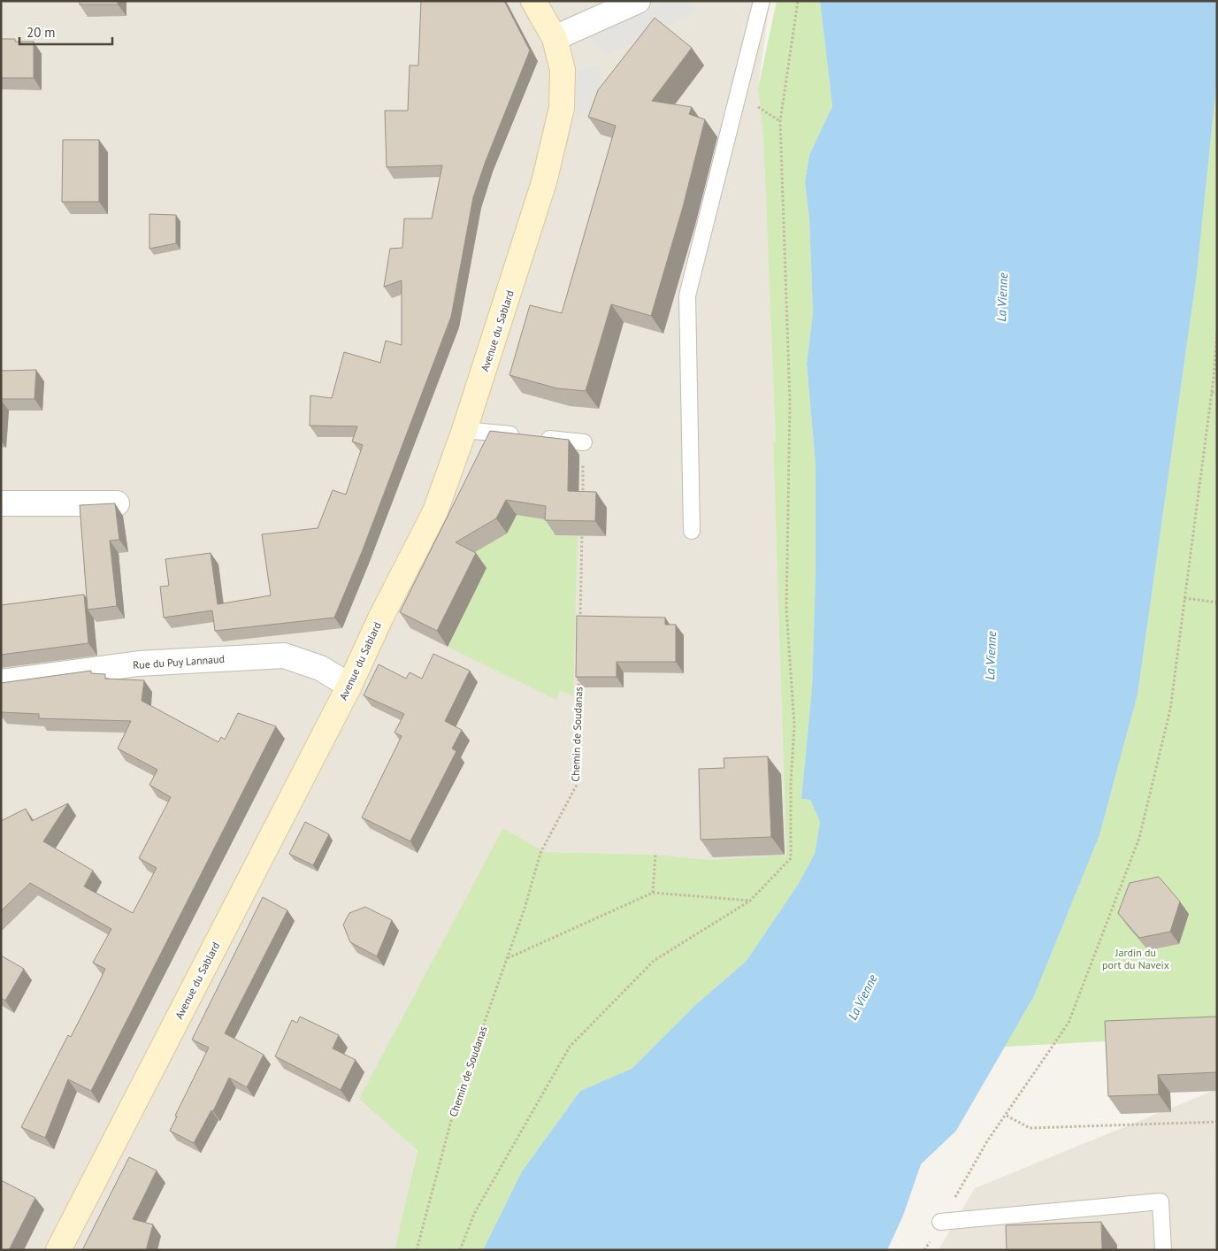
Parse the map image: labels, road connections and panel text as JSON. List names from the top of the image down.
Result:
{
  "streets": {
    "street": ["Avenue du Sablard", "Rue du Puy Lannaud"],
    "path": ["Chemin de Soudanas"]
  },
  "crossings": [
    ["Avenue du Sablard", "Rue du Puy Lannaud"]
  ],
  "water": ["La Vienne"],
  "parks": ["Jardin du port du Naveix"],
  "scale_bar": "20 m"
}
